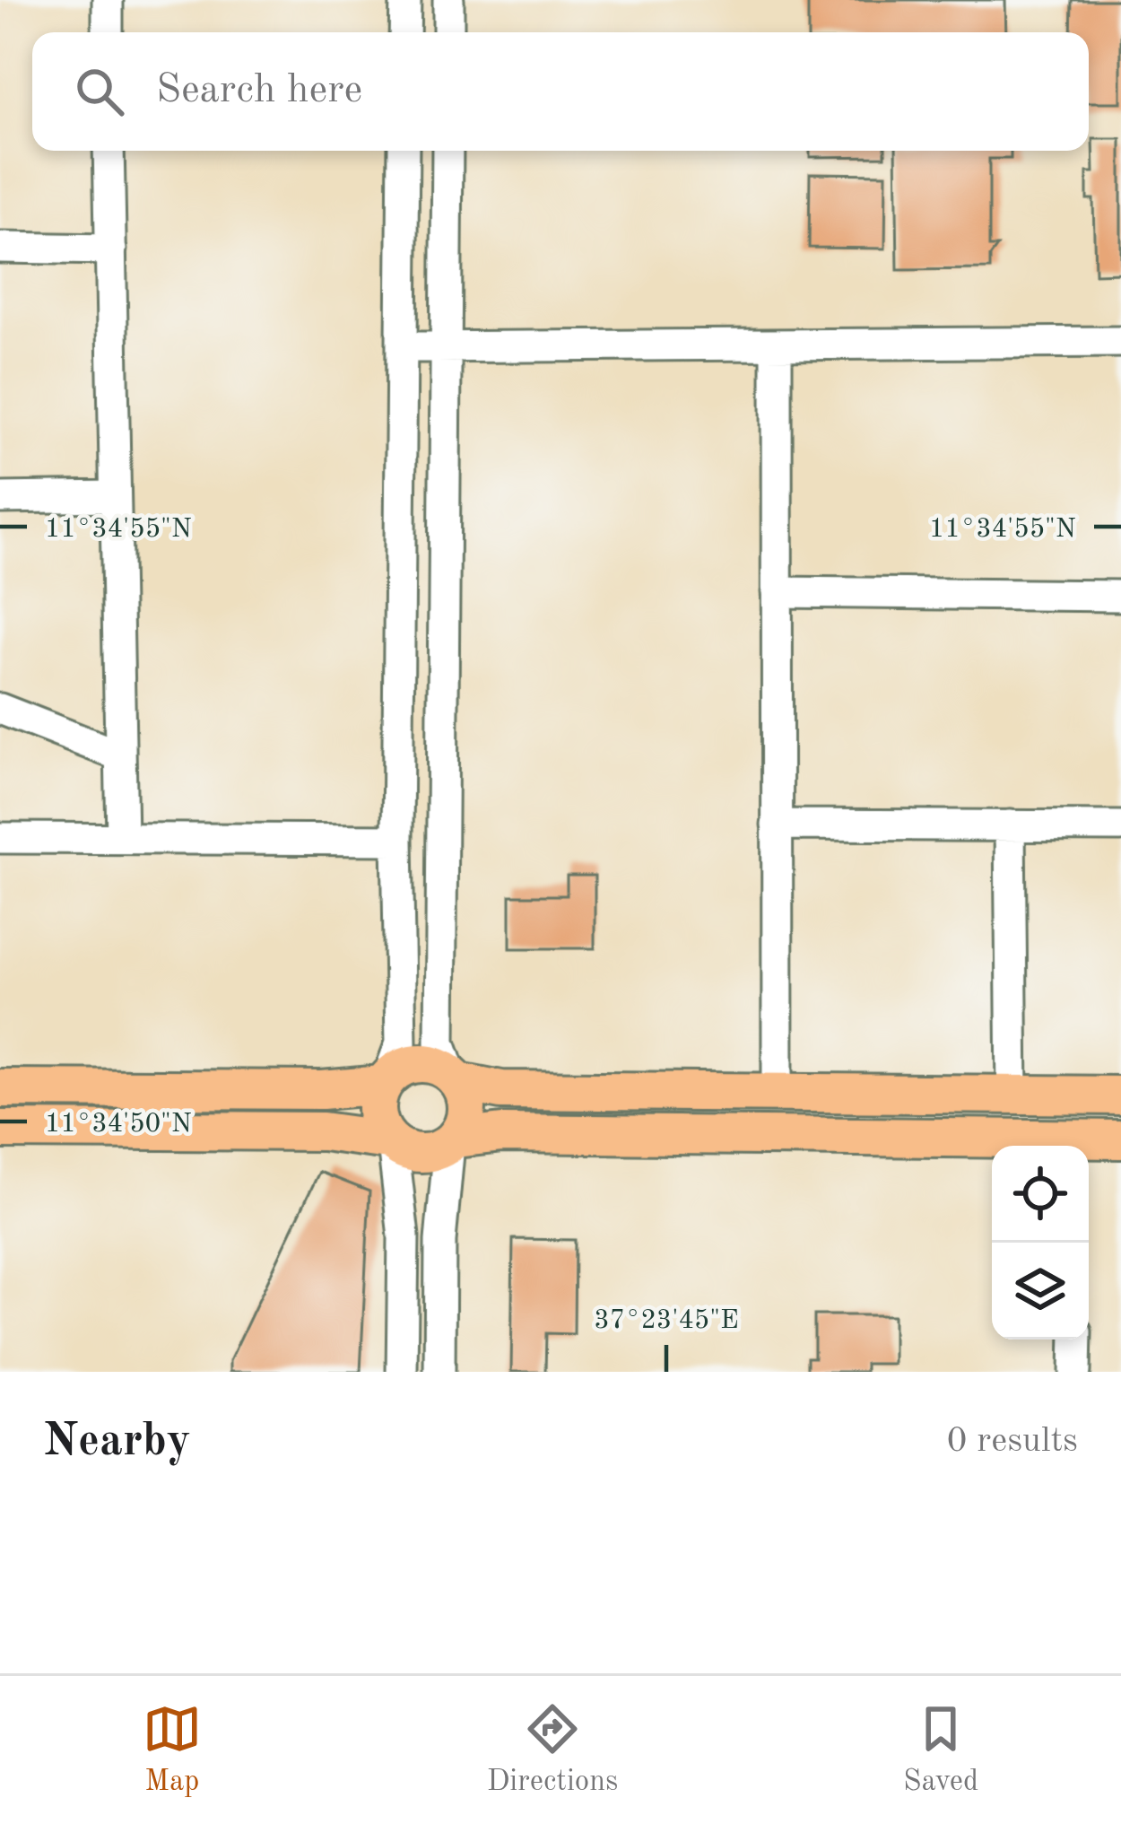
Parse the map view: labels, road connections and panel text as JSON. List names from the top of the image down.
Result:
{
  "page": {
    "search": "Search here",
    "heading": ["Nearby", "0 results"],
    "nav": ["Map", "Directions", "Saved"]
  },
  "coordinates": ["11°34'55\"N", "11°34'50\"N", "37°23'45\"E"]
}
